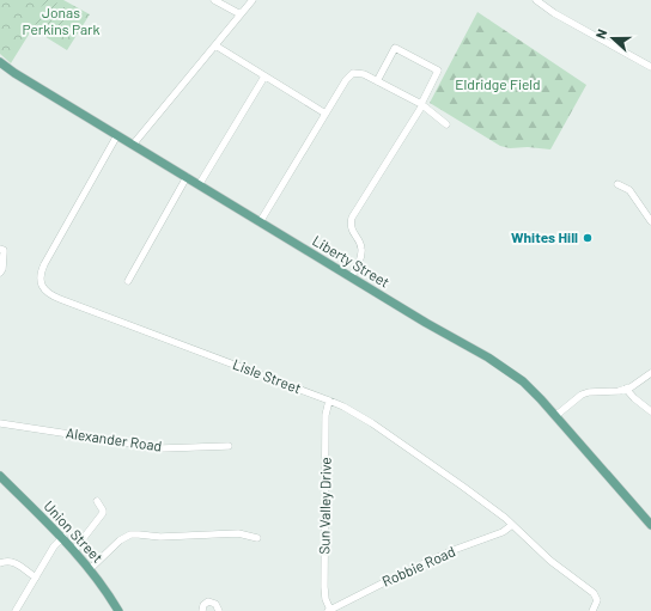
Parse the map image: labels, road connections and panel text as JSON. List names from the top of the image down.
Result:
{
  "streets": {
    "main road": ["Liberty Street", "Union Street"],
    "street": [
      "Lisle Street",
      "Alexander Road",
      "Sun Valley Drive",
      "Robbie Road"
    ]
  },
  "crossings": [
    ["Liberty Street", "Lisle Street"],
    ["Lisle Street", "Sun Valley Drive"],
    ["Lisle Street", "Robbie Road"],
    ["Sun Valley Drive", "Robbie Road"]
  ],
  "parks": ["Jonas Perkins Park", "Eldridge Field"],
  "places": ["Whites Hill"],
  "north": "left"
}
